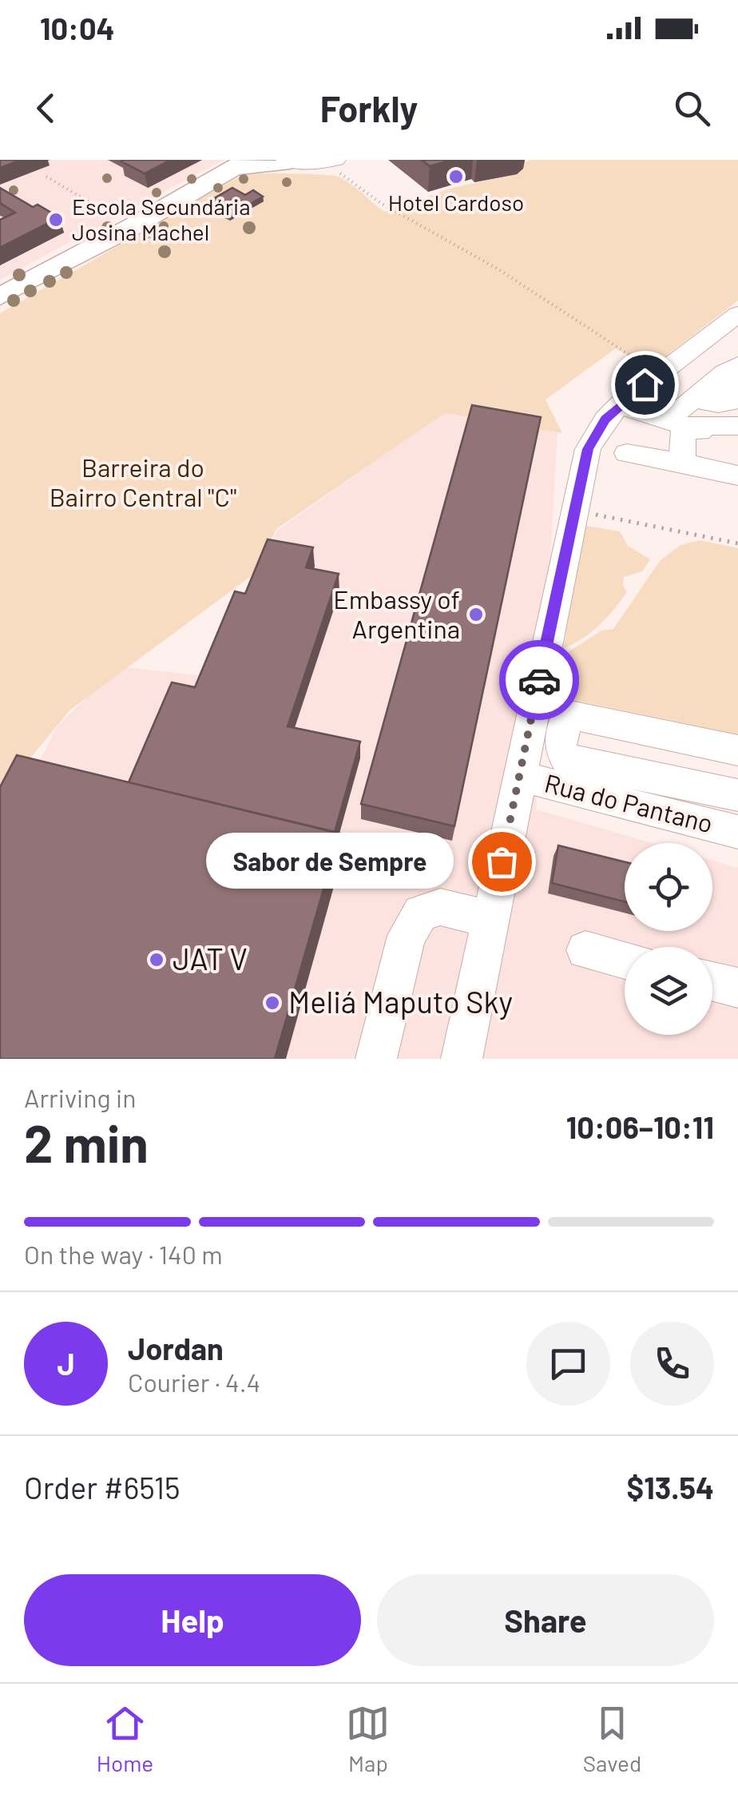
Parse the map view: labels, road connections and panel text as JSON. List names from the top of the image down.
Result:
{
  "streets": {
    "street": ["Rua do Pantano"]
  },
  "parks": ["Barreira do Bairro Central \"C\""],
  "places": [
    "Hotel Cardoso",
    "Escola Secundária Josina Machel",
    "Embassy of Argentina",
    "Sabor de Sempre",
    "JAT V",
    "Meliá Maputo Sky"
  ],
  "page": {
    "status": "10:04",
    "header": "Forkly",
    "bubble": "Sabor de Sempre",
    "heading": ["2 min", "Arriving in", "10:06–10:11"],
    "panel": [
      "Jordan",
      "Courier · 4.4",
      "Order #6515",
      "$13.54"
    ],
    "bar": "On the way · 140 m",
    "round": "J",
    "buttons": ["Help", "Share"],
    "tabs": ["Home", "Map", "Saved"]
  }
}
